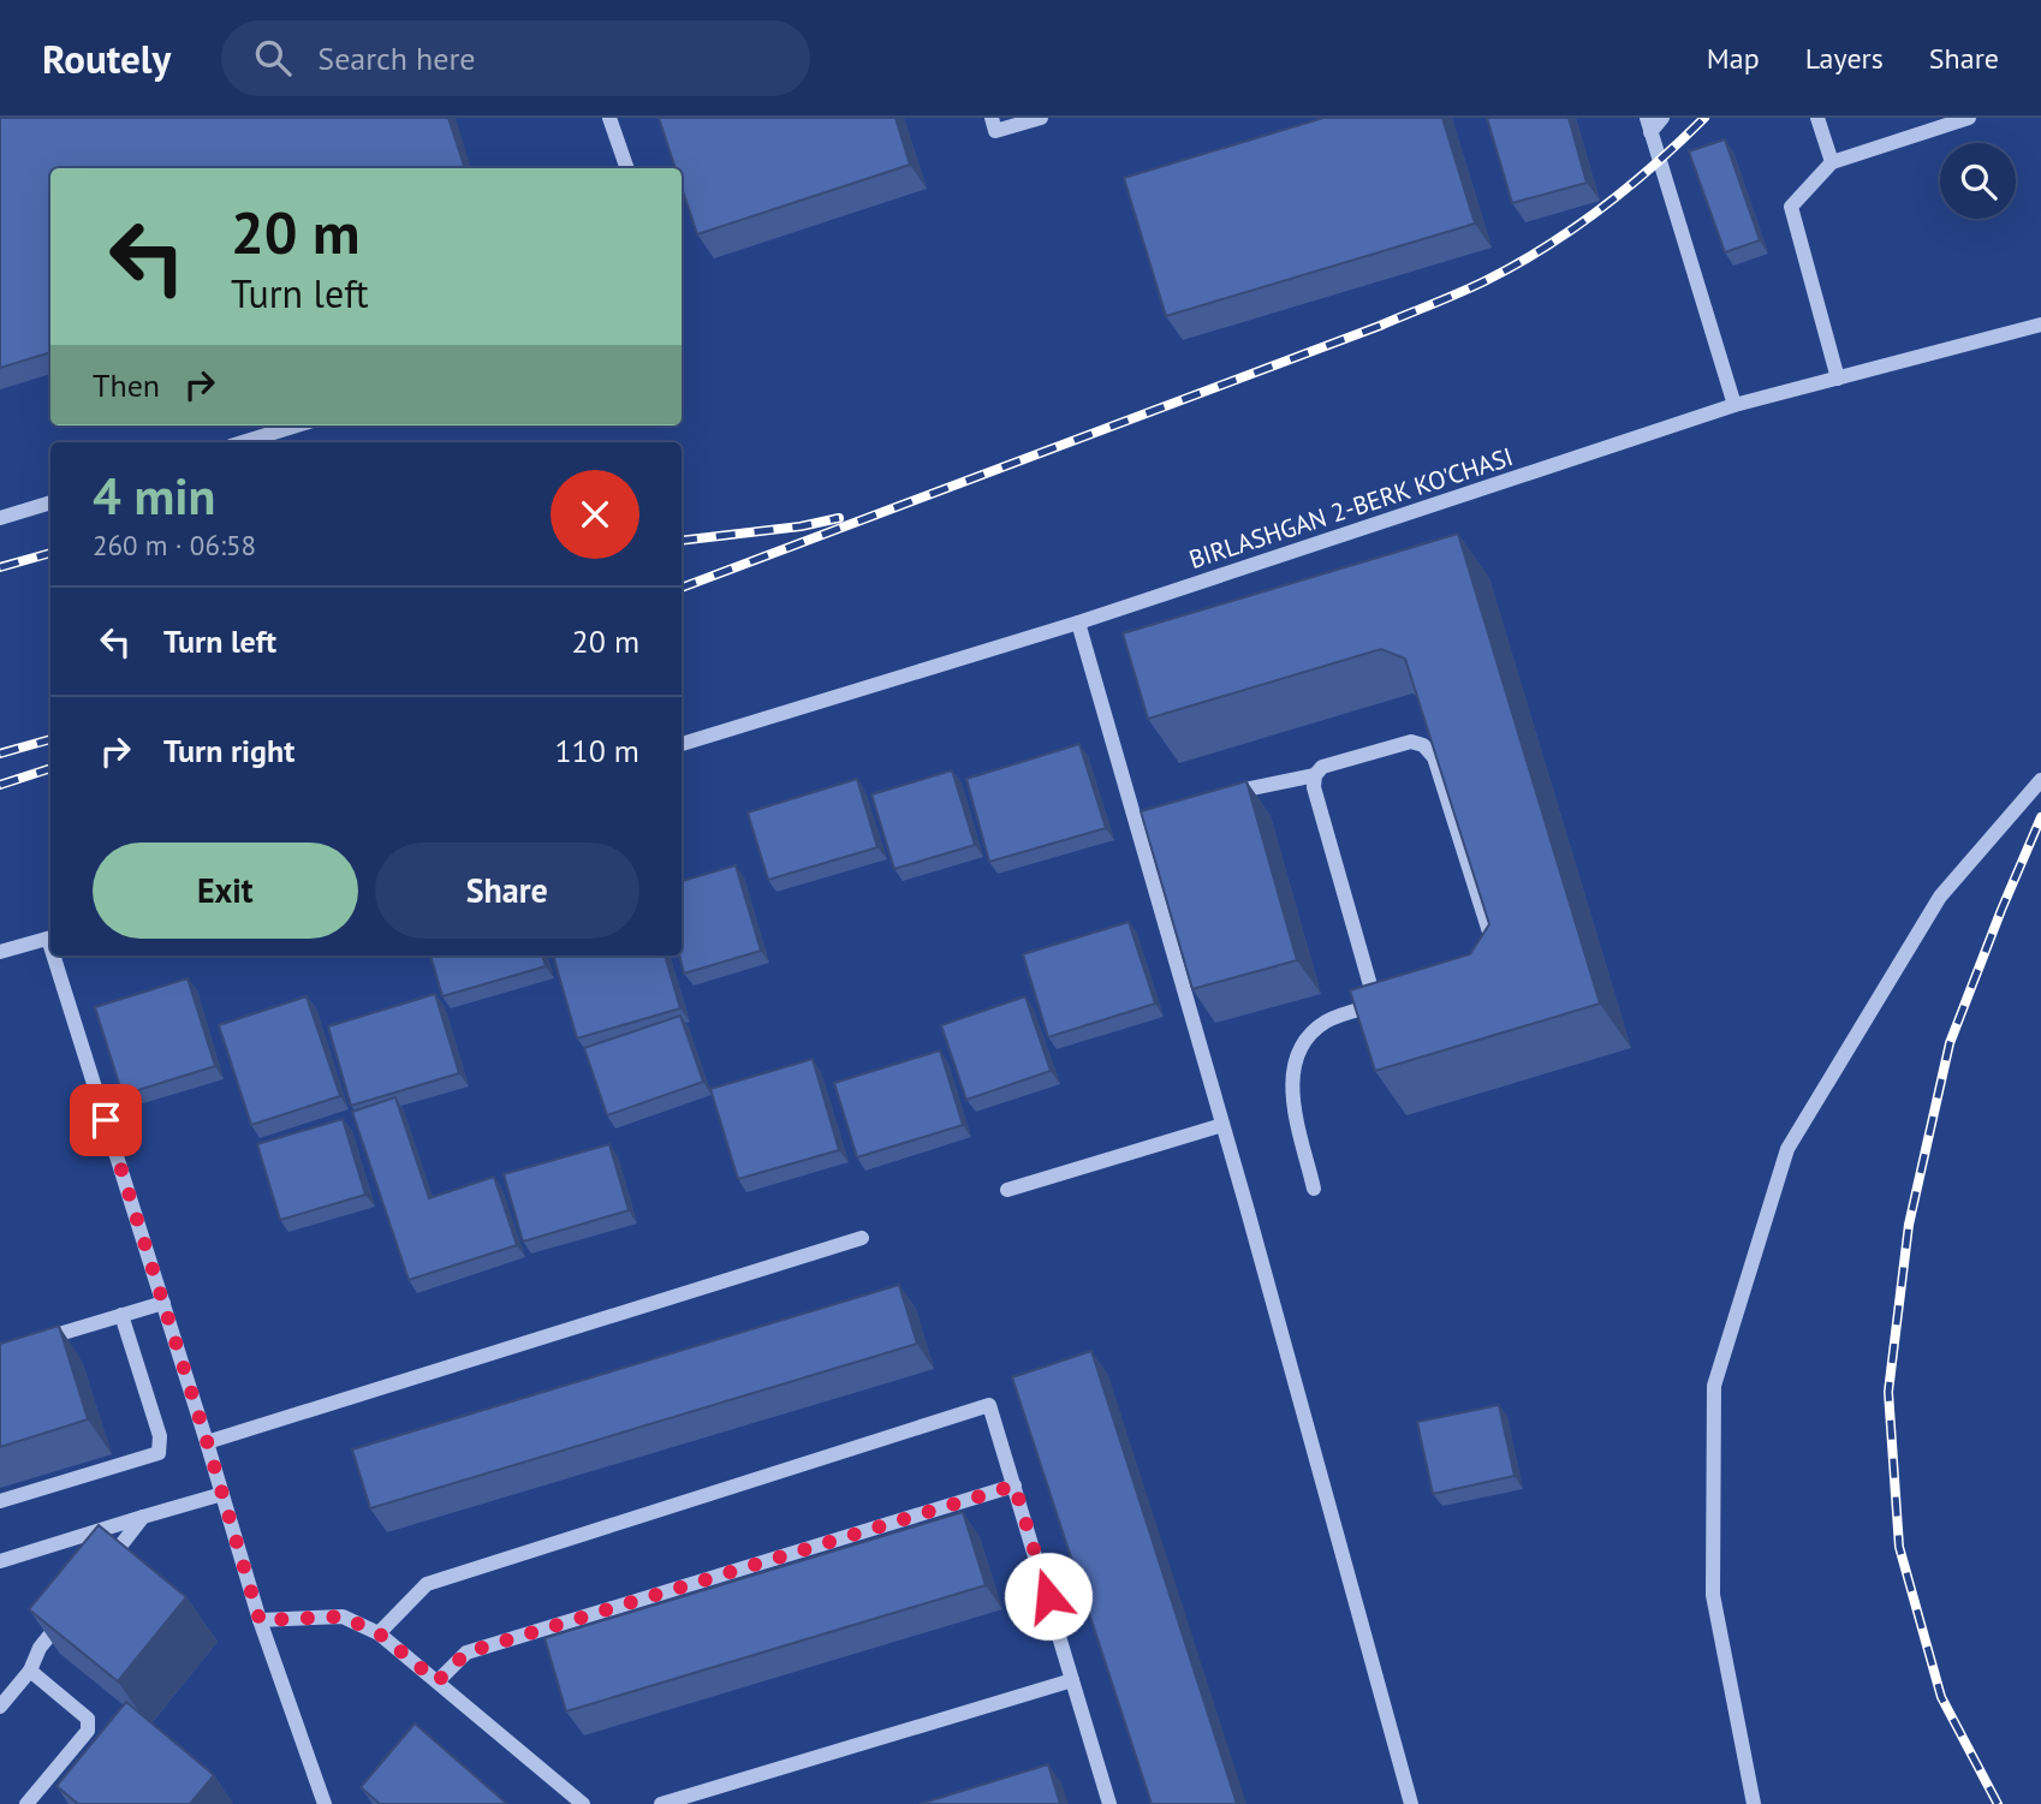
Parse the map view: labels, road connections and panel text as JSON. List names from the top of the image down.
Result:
{
  "streets": {
    "street": ["BIRLASHGAN 2-BERK KO'CHASI"]
  },
  "page": {
    "header": "Routely",
    "search": "Search here",
    "nav": ["Map", "Layers", "Share"],
    "turn": ["20 m", "Turn left"],
    "then": "Then",
    "heading": ["4 min", "260 m · 06:58"],
    "list": [
      {
        "name": "Turn left",
        "value": "20 m"
      },
      {
        "name": "Turn right",
        "value": "110 m"
      }
    ],
    "buttons": ["Exit", "Share"]
  }
}
